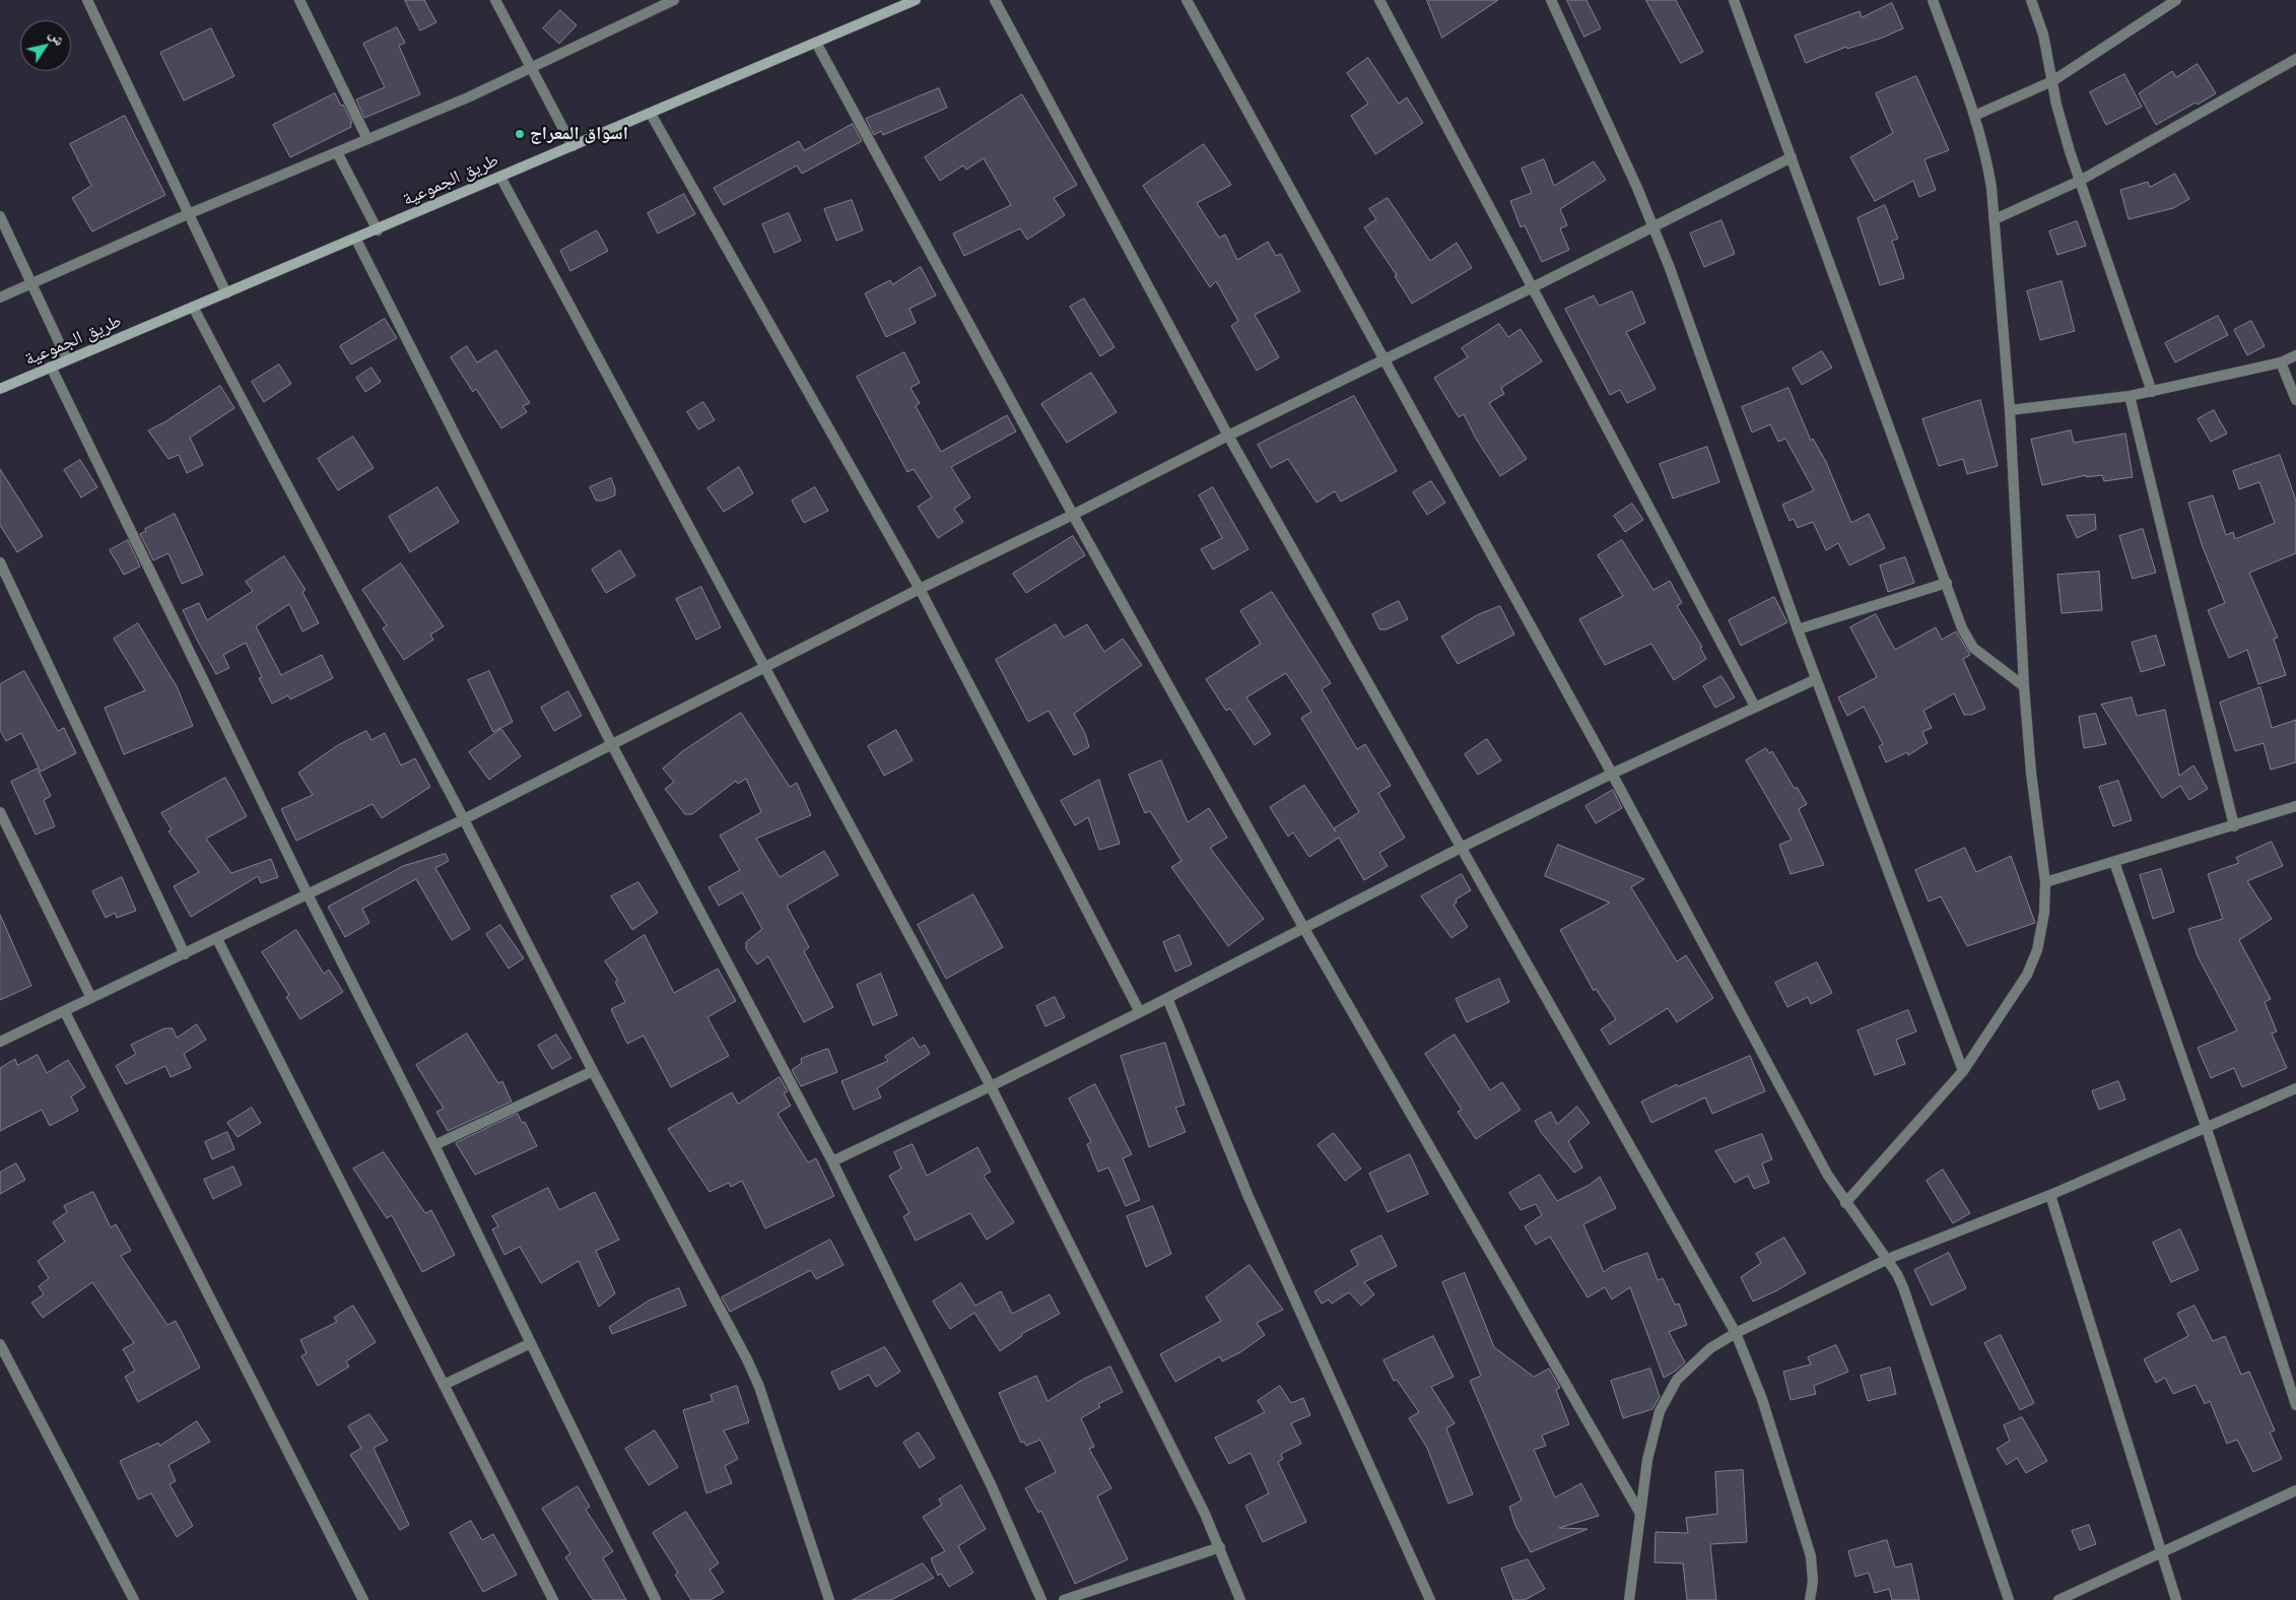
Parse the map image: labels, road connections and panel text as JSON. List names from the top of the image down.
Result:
{
  "streets": {
    "main road": ["طريق الجموعية"]
  },
  "places": ["اسواق المعراج"],
  "north": "top right"
}
